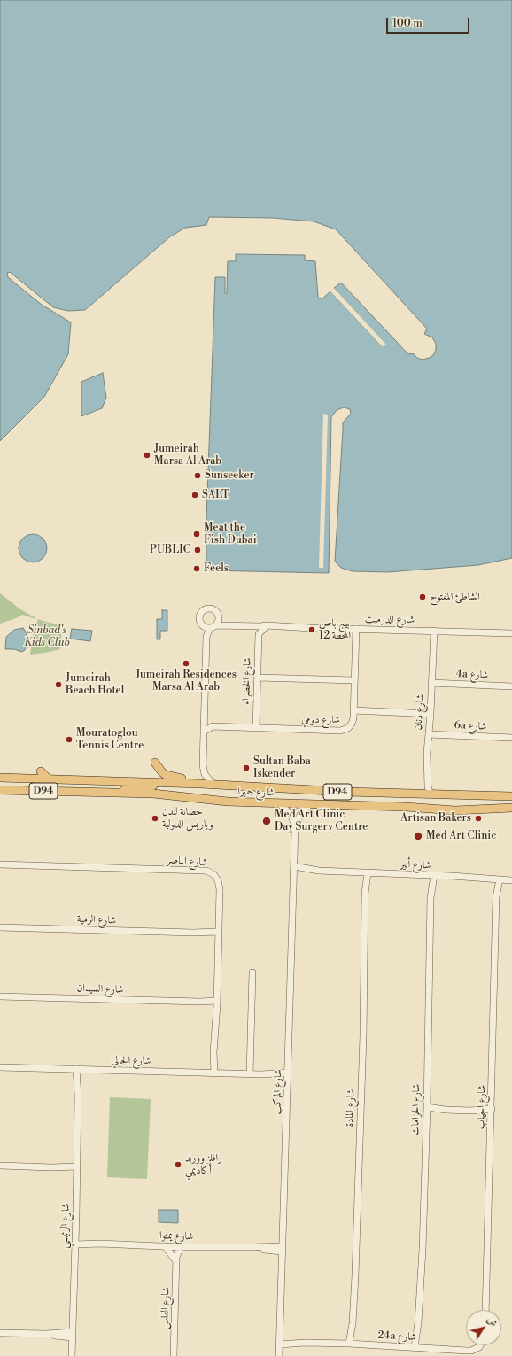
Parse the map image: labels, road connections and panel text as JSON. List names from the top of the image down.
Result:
{
  "streets": {
    "main road": ["D94", "شارع جميرا"],
    "street": [
      "شارع الدرميت",
      "4a شارع",
      "شارع الخضراء",
      "شارع ذنان",
      "شارع دومي",
      "6a شارع",
      "شارع الماصر",
      "شارع أنير",
      "شارع الرمية",
      "شارع السيدان",
      "شارع الجالي",
      "شارع المركب",
      "شارع الحياب",
      "شارع المادة",
      "شارع الحزامات",
      "شارع الرئيسي",
      "شارع يمتوا",
      "شارع الفلس",
      "24a شارع"
    ]
  },
  "crossings": [
    ["شارع الدرميت", "شارع ذنان"],
    ["شارع الدرميت", "شارع دومي"],
    ["4a شارع", "شارع ذنان"],
    ["شارع الخضراء", "شارع دومي"],
    ["شارع ذنان", "6a شارع"],
    ["شارع ذنان", "شارع جميرا"],
    ["شارع جميرا", "شارع المركب"],
    ["شارع الماصر", "شارع الرمية"],
    ["شارع الماصر", "شارع السيدان"],
    ["شارع الماصر", "شارع الجالي"],
    ["شارع أنير", "شارع المركب"],
    ["شارع أنير", "شارع الحياب"],
    ["شارع أنير", "شارع المادة"],
    ["شارع أنير", "شارع الحزامات"],
    ["شارع الجالي", "شارع المركب"],
    ["شارع الجالي", "شارع الرئيسي"],
    ["شارع المركب", "شارع يمتوا"],
    ["شارع المركب", "24a شارع"],
    ["شارع المادة", "24a شارع"],
    ["شارع الحزامات", "24a شارع"],
    ["شارع الرئيسي", "شارع يمتوا"],
    ["شارع يمتوا", "شارع الفلس"]
  ],
  "parks": ["Sinbad's Kids Club"],
  "places": [
    "Jumeirah Marsa Al Arab",
    "Sunseeker",
    "SALT",
    "Meat the Fish Dubai",
    "PUBLIC",
    "Feels",
    "الشاطئ المفتوح",
    "بيج باص المحطة 12",
    "Jumeirah Residences Marsa Al Arab",
    "Jumeirah Beach Hotel",
    "Mouratoglou Tennis Centre",
    "Sultan Baba Iskender",
    "حضانة لندن وباريس الدولية",
    "Artisan Bakers",
    "Med Art Clinic Day Surgery Centre",
    "Med Art Clinic",
    "رافلز وورلد أكاديمي"
  ],
  "scale_bar": "100 m",
  "north": "top right"
}
